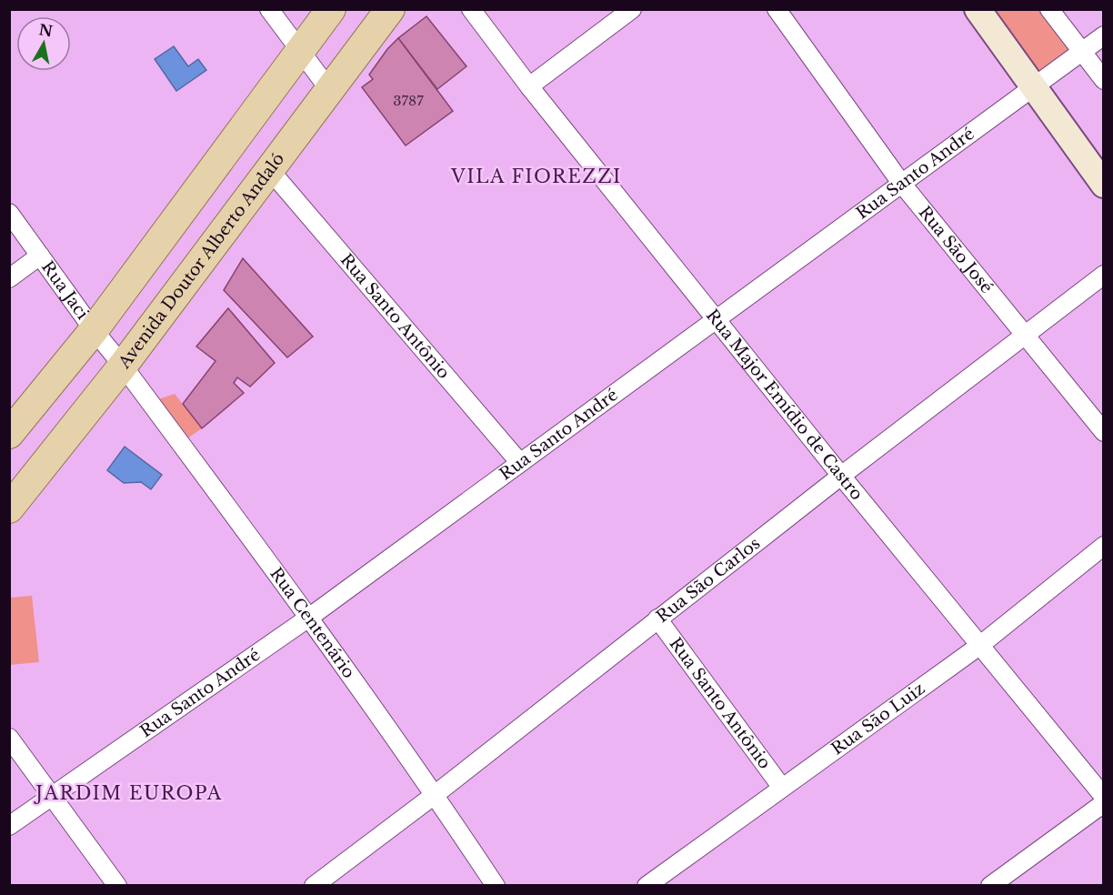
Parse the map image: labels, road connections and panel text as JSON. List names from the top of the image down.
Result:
{
  "streets": {
    "main road": ["Avenida Doutor Alberto Andaló"],
    "street": [
      "Rua Santo André",
      "Rua São José",
      "Rua Jaci",
      "Rua Santo Antônio",
      "Rua Major Emídio de Castro",
      "Rua São Carlos",
      "Rua Centenário",
      "Rua São Luiz"
    ]
  },
  "crossings": [
    ["Rua Santo André", "Rua São José"],
    ["Rua Santo André", "Rua Santo Antônio"],
    ["Rua Santo André", "Rua Major Emídio de Castro"],
    ["Rua Santo André", "Rua Centenário"],
    ["Rua São José", "Rua São Carlos"],
    ["Avenida Doutor Alberto Andaló", "Rua Jaci"],
    ["Avenida Doutor Alberto Andaló", "Rua Santo Antônio"],
    ["Avenida Doutor Alberto Andaló", "Rua Centenário"],
    ["Rua Jaci", "Rua Centenário"],
    ["Rua Santo Antônio", "Rua São Carlos"],
    ["Rua Santo Antônio", "Rua São Luiz"],
    ["Rua Major Emídio de Castro", "Rua São Carlos"],
    ["Rua Major Emídio de Castro", "Rua São Luiz"],
    ["Rua São Carlos", "Rua Centenário"]
  ],
  "districts": ["VILA FIOREZZI", "JARDIM EUROPA"],
  "house_numbers": ["3787"],
  "north": "top"
}
